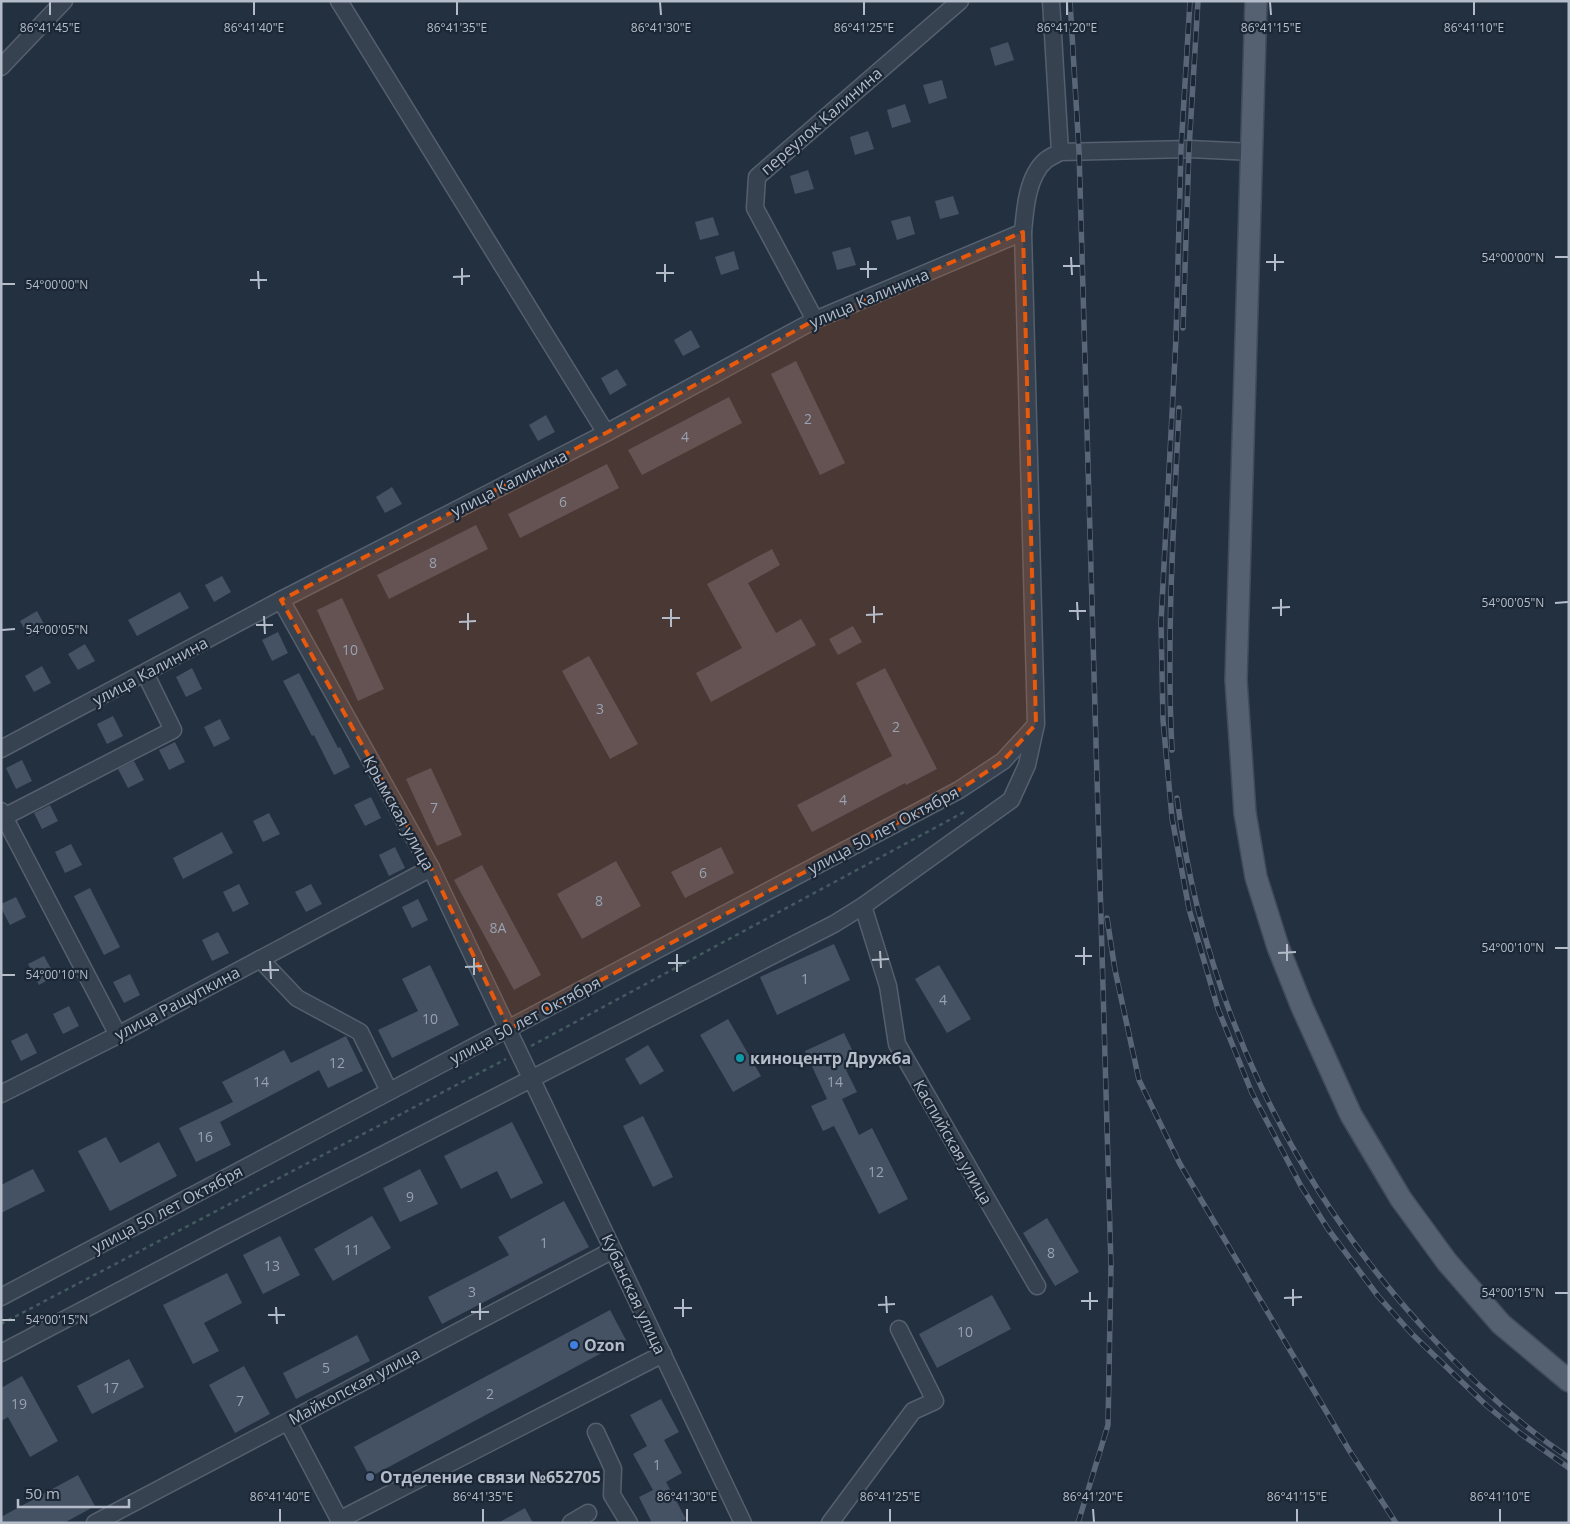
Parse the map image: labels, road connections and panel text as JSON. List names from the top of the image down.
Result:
{
  "streets": {
    "street": [
      "переулок Калинина",
      "улица Калинина",
      "Крымская улица",
      "улица 50 лет Октября",
      "улица Ращупкина",
      "Каспийская улица",
      "Кубанская улица",
      "Майкопская улица"
    ]
  },
  "crossings": [
    ["переулок Калинина", "улица Калинина"],
    ["улица Калинина", "Крымская улица"],
    ["Крымская улица", "улица 50 лет Октября"],
    ["Крымская улица", "улица Ращупкина"],
    ["Крымская улица", "Кубанская улица"],
    ["Кубанская улица", "Майкопская улица"]
  ],
  "places": ["киноцентр Дружба", "Ozon", "Отделение связи №652705"],
  "house_numbers": [
    "2",
    "4",
    "6",
    "8",
    "10",
    "3",
    "2",
    "4",
    "7",
    "6",
    "8",
    "8А",
    "1",
    "4",
    "10",
    "12",
    "14",
    "14",
    "16",
    "12",
    "9",
    "1",
    "11",
    "8",
    "13",
    "3",
    "10",
    "5",
    "17",
    "2",
    "7",
    "19",
    "1"
  ],
  "scale_bar": "50 m",
  "coordinates": [
    "86°41'45\"E",
    "86°41'40\"E",
    "86°41'35\"E",
    "86°41'30\"E",
    "86°41'25\"E",
    "86°41'20\"E",
    "86°41'15\"E",
    "86°41'10\"E",
    "54°00'00\"N",
    "54°00'05\"N",
    "54°00'10\"N",
    "54°00'15\"N"
  ]
}
